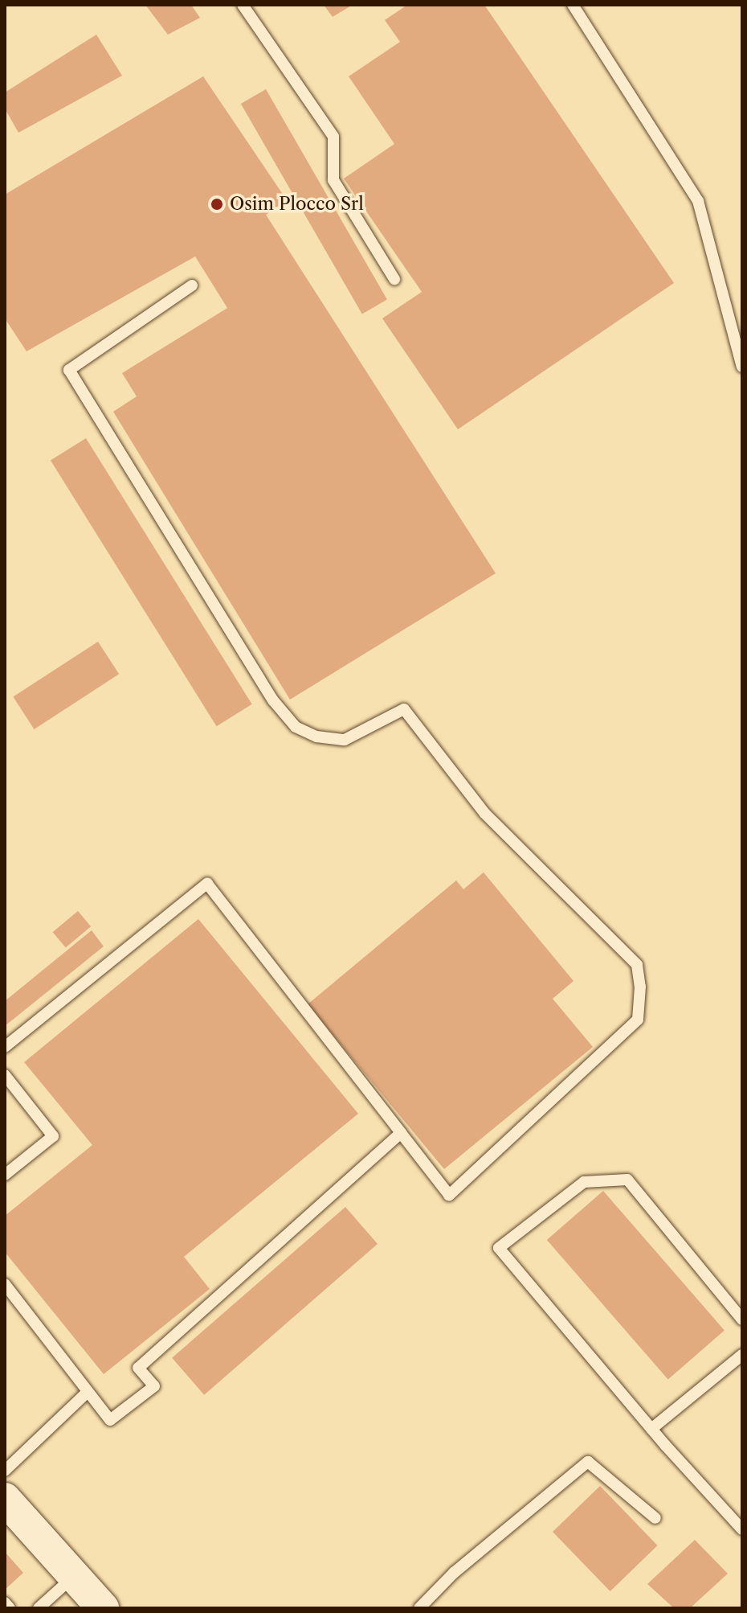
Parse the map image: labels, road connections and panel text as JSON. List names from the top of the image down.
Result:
{
  "places": ["Osim Plocco Srl"]
}
